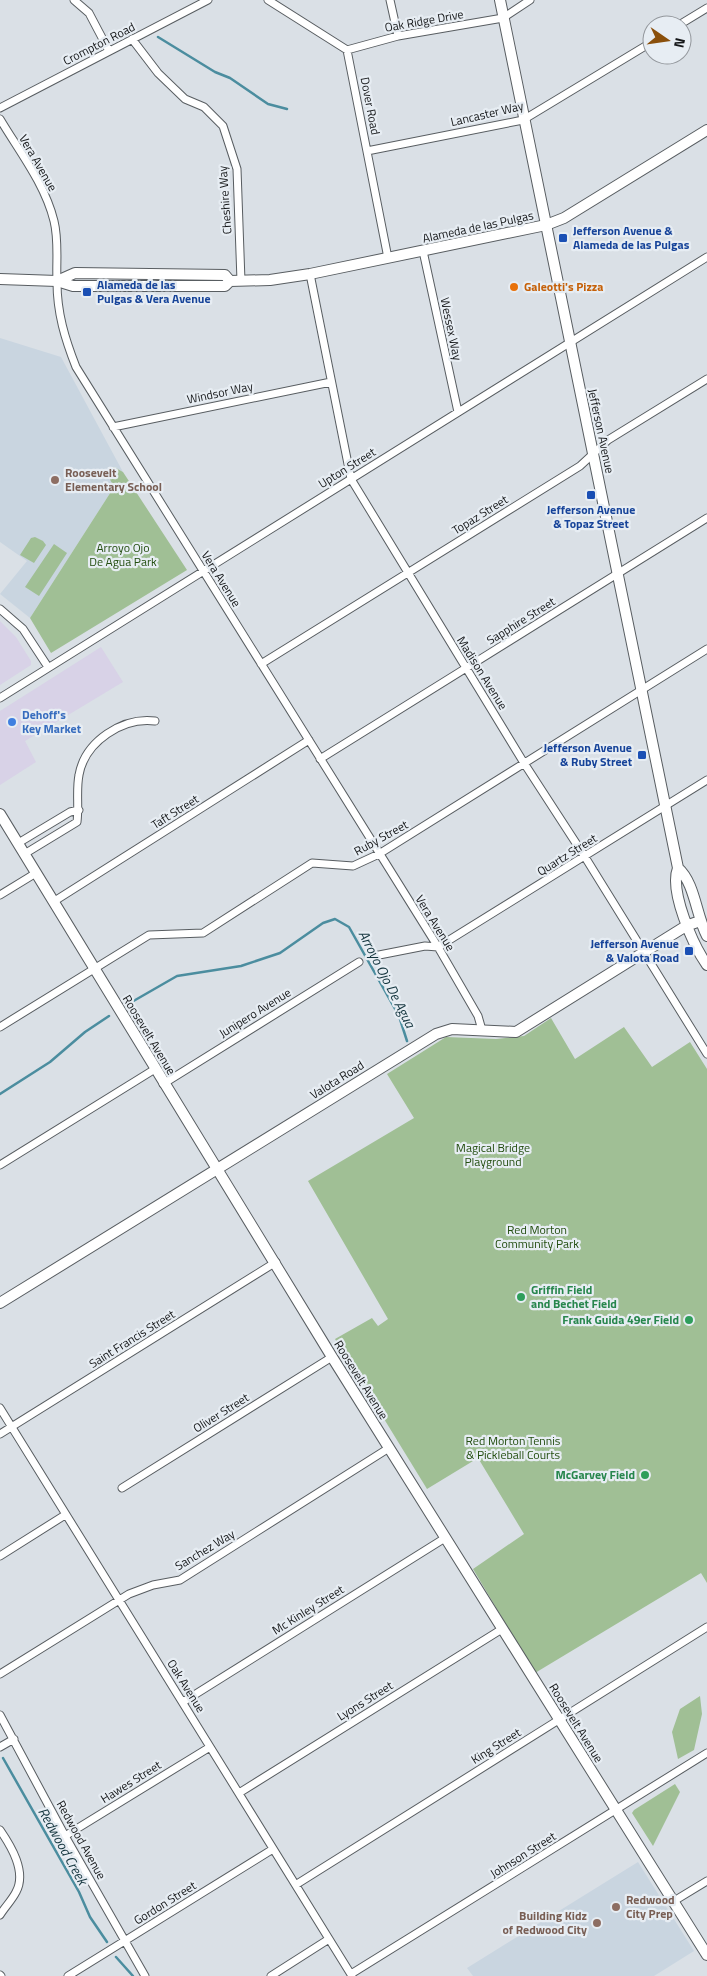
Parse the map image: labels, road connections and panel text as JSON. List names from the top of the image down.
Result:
{
  "streets": {
    "street": [
      "Oak Ridge Drive",
      "Crompton Road",
      "Dover Road",
      "Lancaster Way",
      "Vera Avenue",
      "Cheshire Way",
      "Alameda de las Pulgas",
      "Wessex Way",
      "Windsor Way",
      "Jefferson Avenue",
      "Upton Street",
      "Topaz Street",
      "Sapphire Street",
      "Madison Avenue",
      "Taft Street",
      "Ruby Street",
      "Quartz Street",
      "Junipero Avenue",
      "Roosevelt Avenue",
      "Valota Road",
      "Saint Francis Street",
      "Oliver Street",
      "Sanchez Way",
      "Mc Kinley Street",
      "Oak Avenue",
      "Lyons Street",
      "King Street",
      "Hawes Street",
      "Redwood Avenue",
      "Johnson Street",
      "Gordon Street"
    ]
  },
  "crossings": [
    ["Oak Ridge Drive", "Dover Road"],
    ["Oak Ridge Drive", "Jefferson Avenue"],
    ["Crompton Road", "Cheshire Way"],
    ["Dover Road", "Lancaster Way"],
    ["Dover Road", "Alameda de las Pulgas"],
    ["Lancaster Way", "Jefferson Avenue"],
    ["Vera Avenue", "Alameda de las Pulgas"],
    ["Vera Avenue", "Windsor Way"],
    ["Vera Avenue", "Upton Street"],
    ["Vera Avenue", "Topaz Street"],
    ["Vera Avenue", "Sapphire Street"],
    ["Vera Avenue", "Taft Street"],
    ["Vera Avenue", "Ruby Street"],
    ["Vera Avenue", "Quartz Street"],
    ["Vera Avenue", "Valota Road"],
    ["Cheshire Way", "Alameda de las Pulgas"],
    ["Alameda de las Pulgas", "Wessex Way"],
    ["Alameda de las Pulgas", "Jefferson Avenue"],
    ["Alameda de las Pulgas", "Madison Avenue"],
    ["Wessex Way", "Upton Street"],
    ["Windsor Way", "Madison Avenue"],
    ["Jefferson Avenue", "Upton Street"],
    ["Jefferson Avenue", "Topaz Street"],
    ["Jefferson Avenue", "Sapphire Street"],
    ["Jefferson Avenue", "Ruby Street"],
    ["Jefferson Avenue", "Quartz Street"],
    ["Jefferson Avenue", "Valota Road"],
    ["Upton Street", "Madison Avenue"],
    ["Topaz Street", "Madison Avenue"],
    ["Sapphire Street", "Madison Avenue"],
    ["Madison Avenue", "Ruby Street"],
    ["Madison Avenue", "Quartz Street"],
    ["Madison Avenue", "Valota Road"],
    ["Taft Street", "Roosevelt Avenue"],
    ["Ruby Street", "Roosevelt Avenue"],
    ["Junipero Avenue", "Roosevelt Avenue"],
    ["Roosevelt Avenue", "Valota Road"],
    ["Roosevelt Avenue", "Saint Francis Street"],
    ["Roosevelt Avenue", "Oliver Street"],
    ["Roosevelt Avenue", "Sanchez Way"],
    ["Roosevelt Avenue", "Mc Kinley Street"],
    ["Roosevelt Avenue", "Lyons Street"],
    ["Roosevelt Avenue", "King Street"],
    ["Roosevelt Avenue", "Johnson Street"],
    ["Saint Francis Street", "Oak Avenue"],
    ["Sanchez Way", "Oak Avenue"],
    ["Mc Kinley Street", "Oak Avenue"],
    ["Oak Avenue", "Lyons Street"],
    ["Oak Avenue", "King Street"],
    ["Oak Avenue", "Hawes Street"],
    ["Oak Avenue", "Johnson Street"],
    ["Oak Avenue", "Gordon Street"],
    ["Hawes Street", "Redwood Avenue"],
    ["Redwood Avenue", "Gordon Street"]
  ],
  "water": ["Arroyo Ojo De Agua", "Redwood Creek"],
  "parks": [
    "Arroyo Ojo De Agua Park",
    "Magical Bridge Playground",
    "Red Morton Community Park",
    "Red Morton Tennis & Pickleball Courts"
  ],
  "places": {
    "transit": [
      "Jefferson Avenue & Alameda de las Pulgas",
      "Alameda de las Pulgas & Vera Avenue",
      "Jefferson Avenue & Topaz Street",
      "Jefferson Avenue & Ruby Street",
      "Jefferson Avenue & Valota Road"
    ],
    "other": [
      "Galeotti's Pizza",
      "Roosevelt Elementary School",
      "Dehoff's Key Market",
      "Griffin Field and Bechet Field",
      "Frank Guida 49er Field",
      "McGarvey Field",
      "Redwood City Prep",
      "Building Kidz of Redwood City"
    ]
  },
  "north": "right"
}
